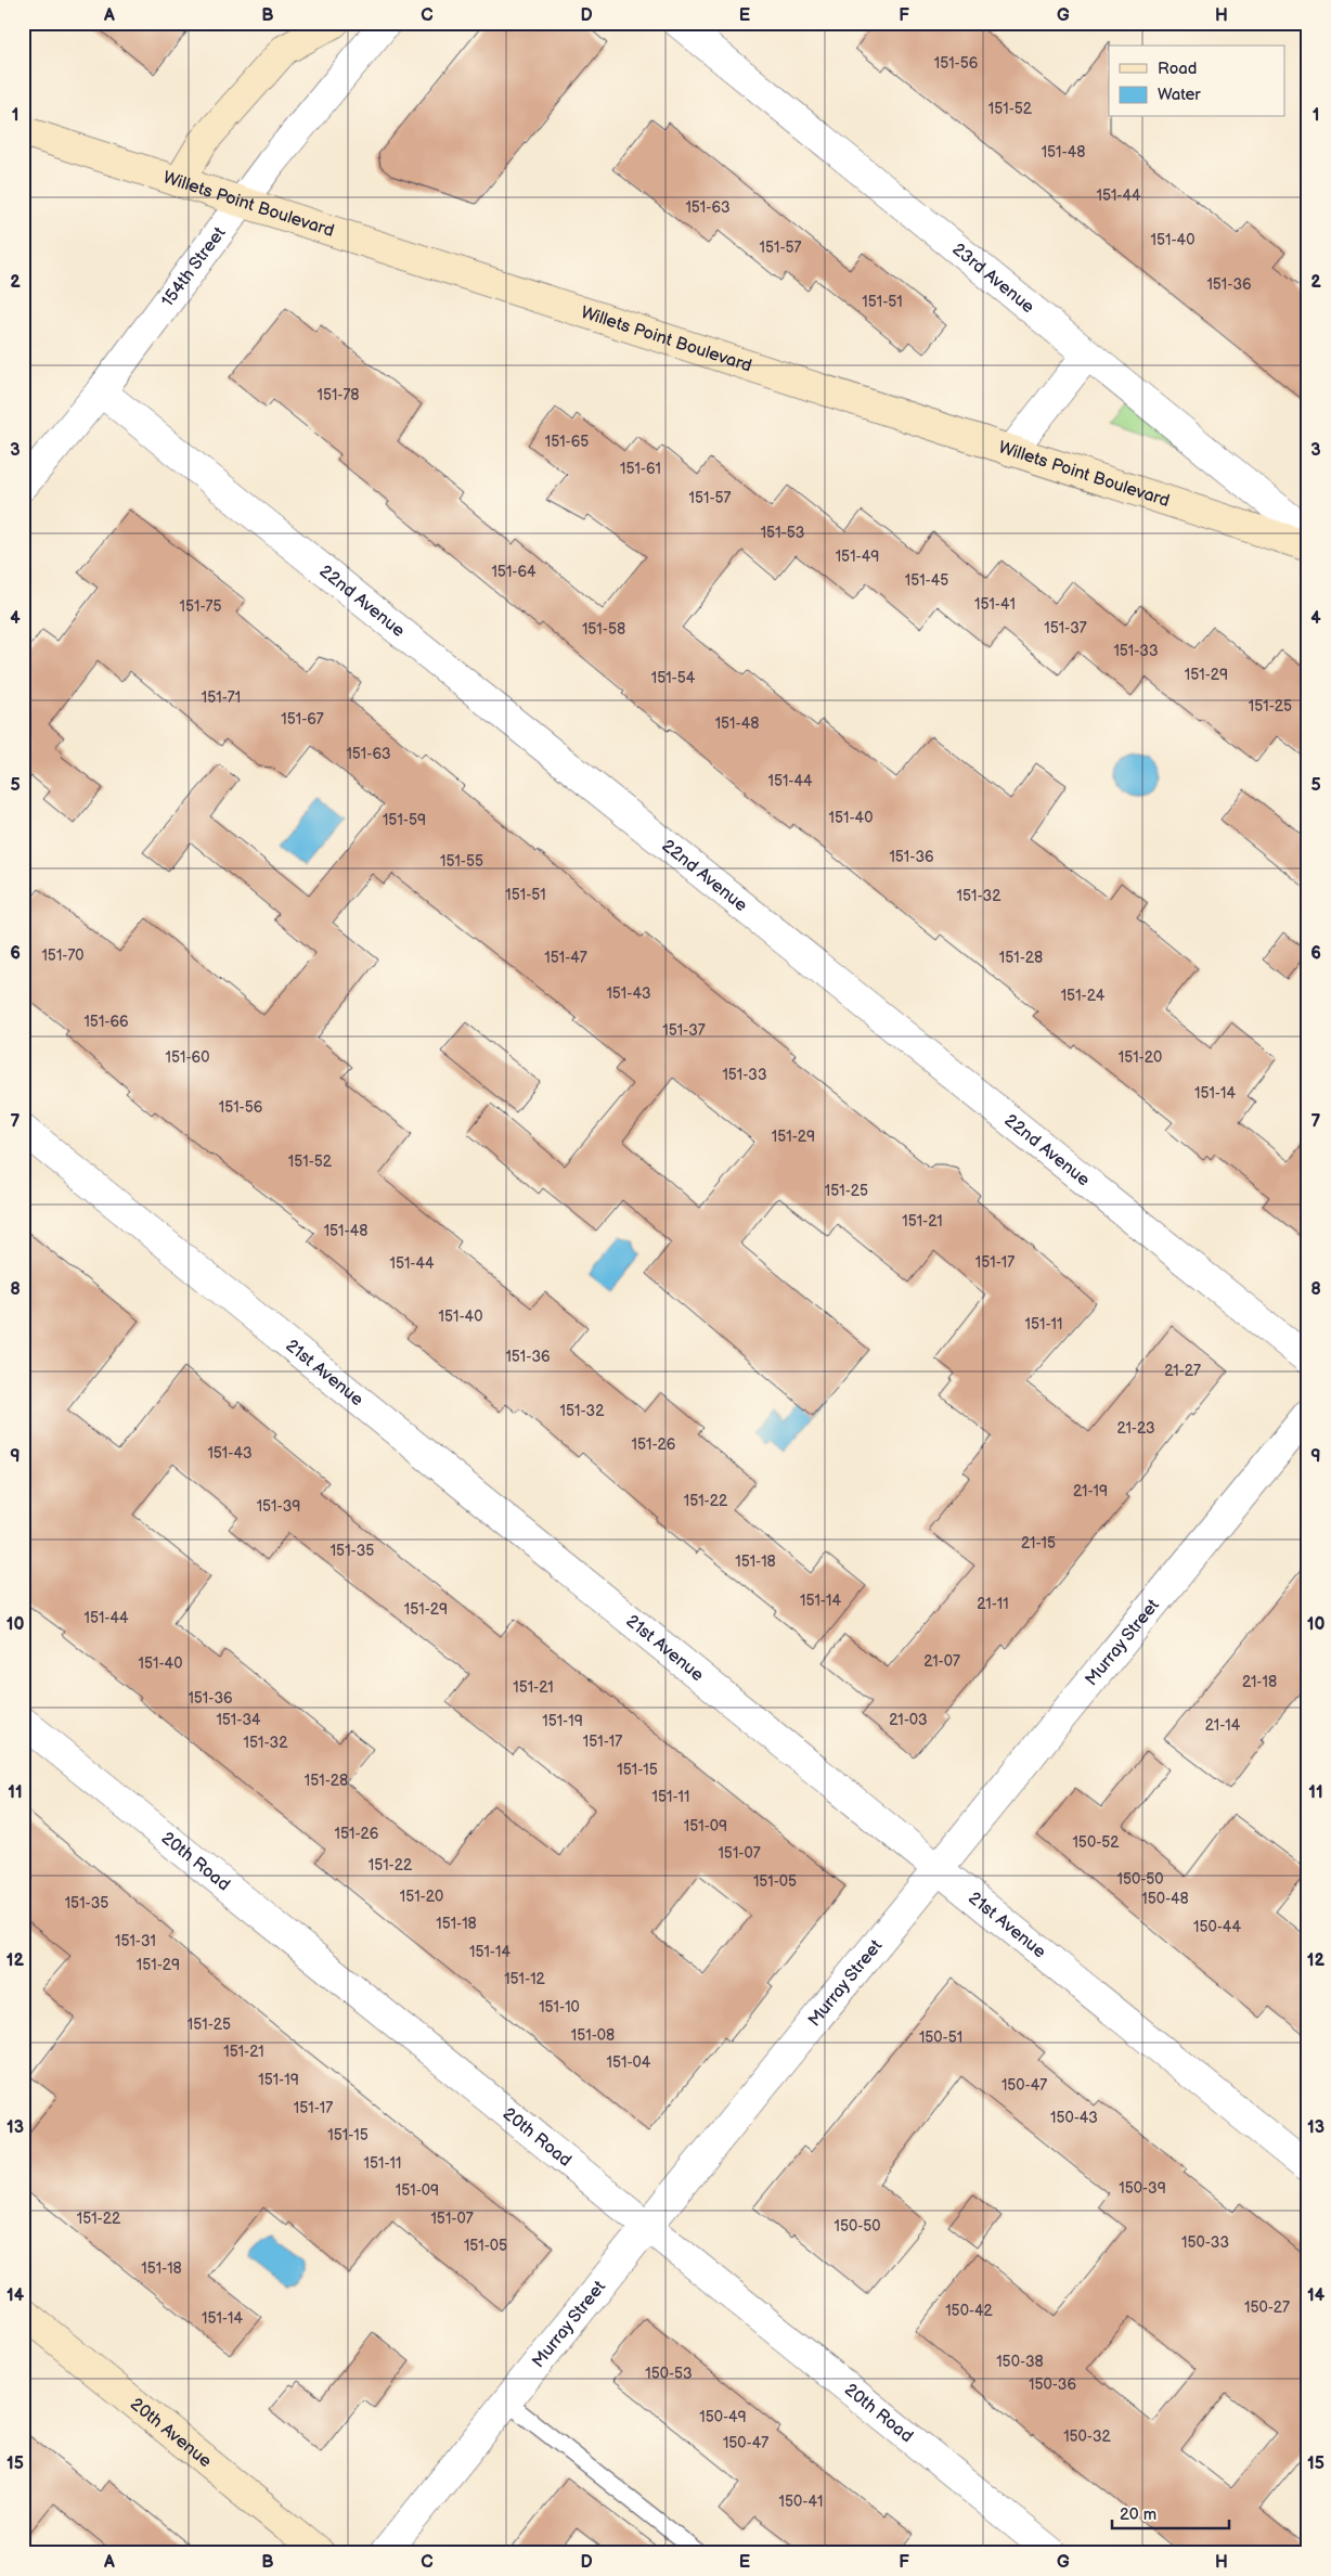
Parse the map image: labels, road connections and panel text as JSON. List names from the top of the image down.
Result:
{
  "streets": {
    "street": [
      "Willets Point Boulevard",
      "154th Street",
      "23rd Avenue",
      "22nd Avenue",
      "21st Avenue",
      "Murray Street",
      "20th Road",
      "20th Avenue"
    ]
  },
  "crossings": [
    ["Willets Point Boulevard", "154th Street"],
    ["154th Street", "22nd Avenue"],
    ["21st Avenue", "Murray Street"],
    ["Murray Street", "20th Road"]
  ],
  "house_numbers": [
    "151-56",
    "151-52",
    "151-48",
    "151-44",
    "151-63",
    "151-40",
    "151-57",
    "151-36",
    "151-51",
    "151-78",
    "151-65",
    "151-61",
    "151-57",
    "151-53",
    "151-49",
    "151-64",
    "151-45",
    "151-41",
    "151-75",
    "151-37",
    "151-58",
    "151-33",
    "151-29",
    "151-54",
    "151-71",
    "151-25",
    "151-67",
    "151-48",
    "151-63",
    "151-44",
    "151-40",
    "151-59",
    "151-36",
    "151-55",
    "151-51",
    "151-32",
    "151-70",
    "151-47",
    "151-28",
    "151-43",
    "151-24",
    "151-66",
    "151-37",
    "151-60",
    "151-20",
    "151-33",
    "151-14",
    "151-56",
    "151-29",
    "151-52",
    "151-25",
    "151-21",
    "151-48",
    "151-17",
    "151-44",
    "151-40",
    "151-11",
    "151-36",
    "21-27",
    "151-32",
    "21-23",
    "151-26",
    "151-43",
    "21-19",
    "151-22",
    "151-39",
    "21-15",
    "151-35",
    "151-18",
    "151-14",
    "21-11",
    "151-29",
    "151-44",
    "21-07",
    "151-40",
    "21-18",
    "151-21",
    "151-36",
    "151-34",
    "21-03",
    "151-19",
    "21-14",
    "151-17",
    "151-32",
    "151-15",
    "151-28",
    "151-11",
    "151-09",
    "151-26",
    "150-52",
    "151-07",
    "151-22",
    "150-50",
    "151-05",
    "151-20",
    "150-48",
    "151-35",
    "151-18",
    "150-44",
    "151-31",
    "151-14",
    "151-29",
    "151-12",
    "151-10",
    "151-25",
    "151-08",
    "150-51",
    "151-21",
    "151-04",
    "151-19",
    "150-47",
    "151-17",
    "150-43",
    "151-15",
    "151-11",
    "150-39",
    "151-09",
    "151-22",
    "151-07",
    "150-50",
    "150-33",
    "151-05",
    "151-18",
    "150-27",
    "150-42",
    "151-14",
    "150-38",
    "150-53",
    "150-36",
    "150-49",
    "150-32",
    "150-47",
    "150-41"
  ],
  "legend": ["Road", "Water"],
  "scale_bar": "20 m",
  "grid": {
    "columns": [
      "A",
      "B",
      "C",
      "D",
      "E",
      "F",
      "G",
      "H"
    ],
    "rows": [
      "1",
      "2",
      "3",
      "4",
      "5",
      "6",
      "7",
      "8",
      "9",
      "10",
      "11",
      "12",
      "13",
      "14",
      "15"
    ]
  }
}
